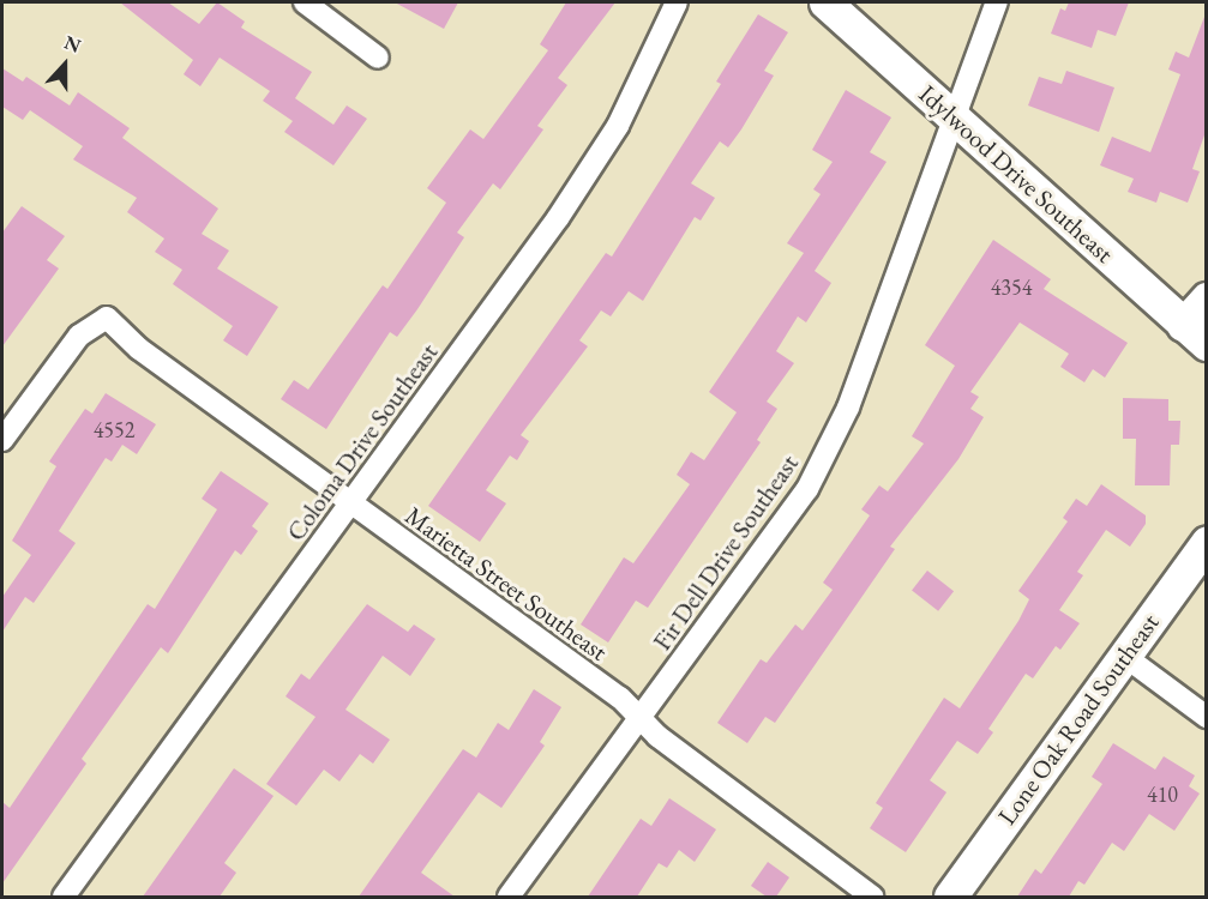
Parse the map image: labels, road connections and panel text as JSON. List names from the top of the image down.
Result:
{
  "streets": {
    "street": [
      "Idylwood Drive Southeast",
      "Coloma Drive Southeast",
      "Fir Dell Drive Southeast",
      "Marietta Street Southeast",
      "Lone Oak Road Southeast"
    ]
  },
  "crossings": [
    ["Idylwood Drive Southeast", "Fir Dell Drive Southeast"],
    ["Coloma Drive Southeast", "Marietta Street Southeast"],
    ["Fir Dell Drive Southeast", "Marietta Street Southeast"]
  ],
  "house_numbers": ["4354", "4552", "410"],
  "north": "top"
}
